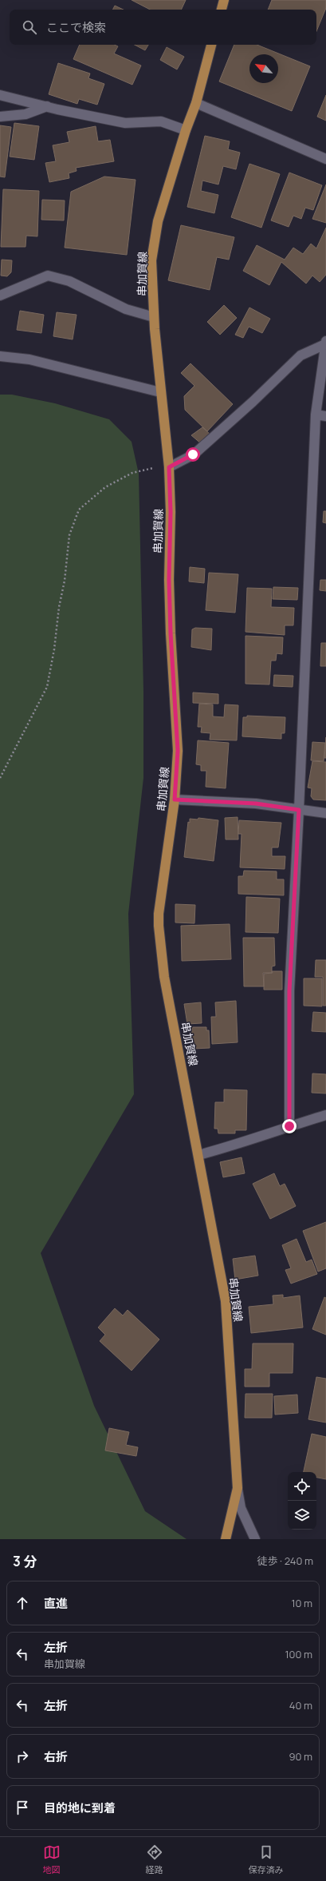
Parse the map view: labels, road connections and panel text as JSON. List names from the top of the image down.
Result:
{
  "streets": {
    "main road": ["串加賀線"]
  },
  "north": "top left",
  "page": {
    "search": "ここで検索",
    "heading": ["3 分", "徒歩 · 240 m"],
    "list": [
      ["直進", "10 m"],
      ["左折", "串加賀線", "100 m"],
      ["左折", "40 m"],
      ["右折", "90 m"],
      "目的地に到着"
    ],
    "nav": ["地図", "経路", "保存済み"]
  }
}
